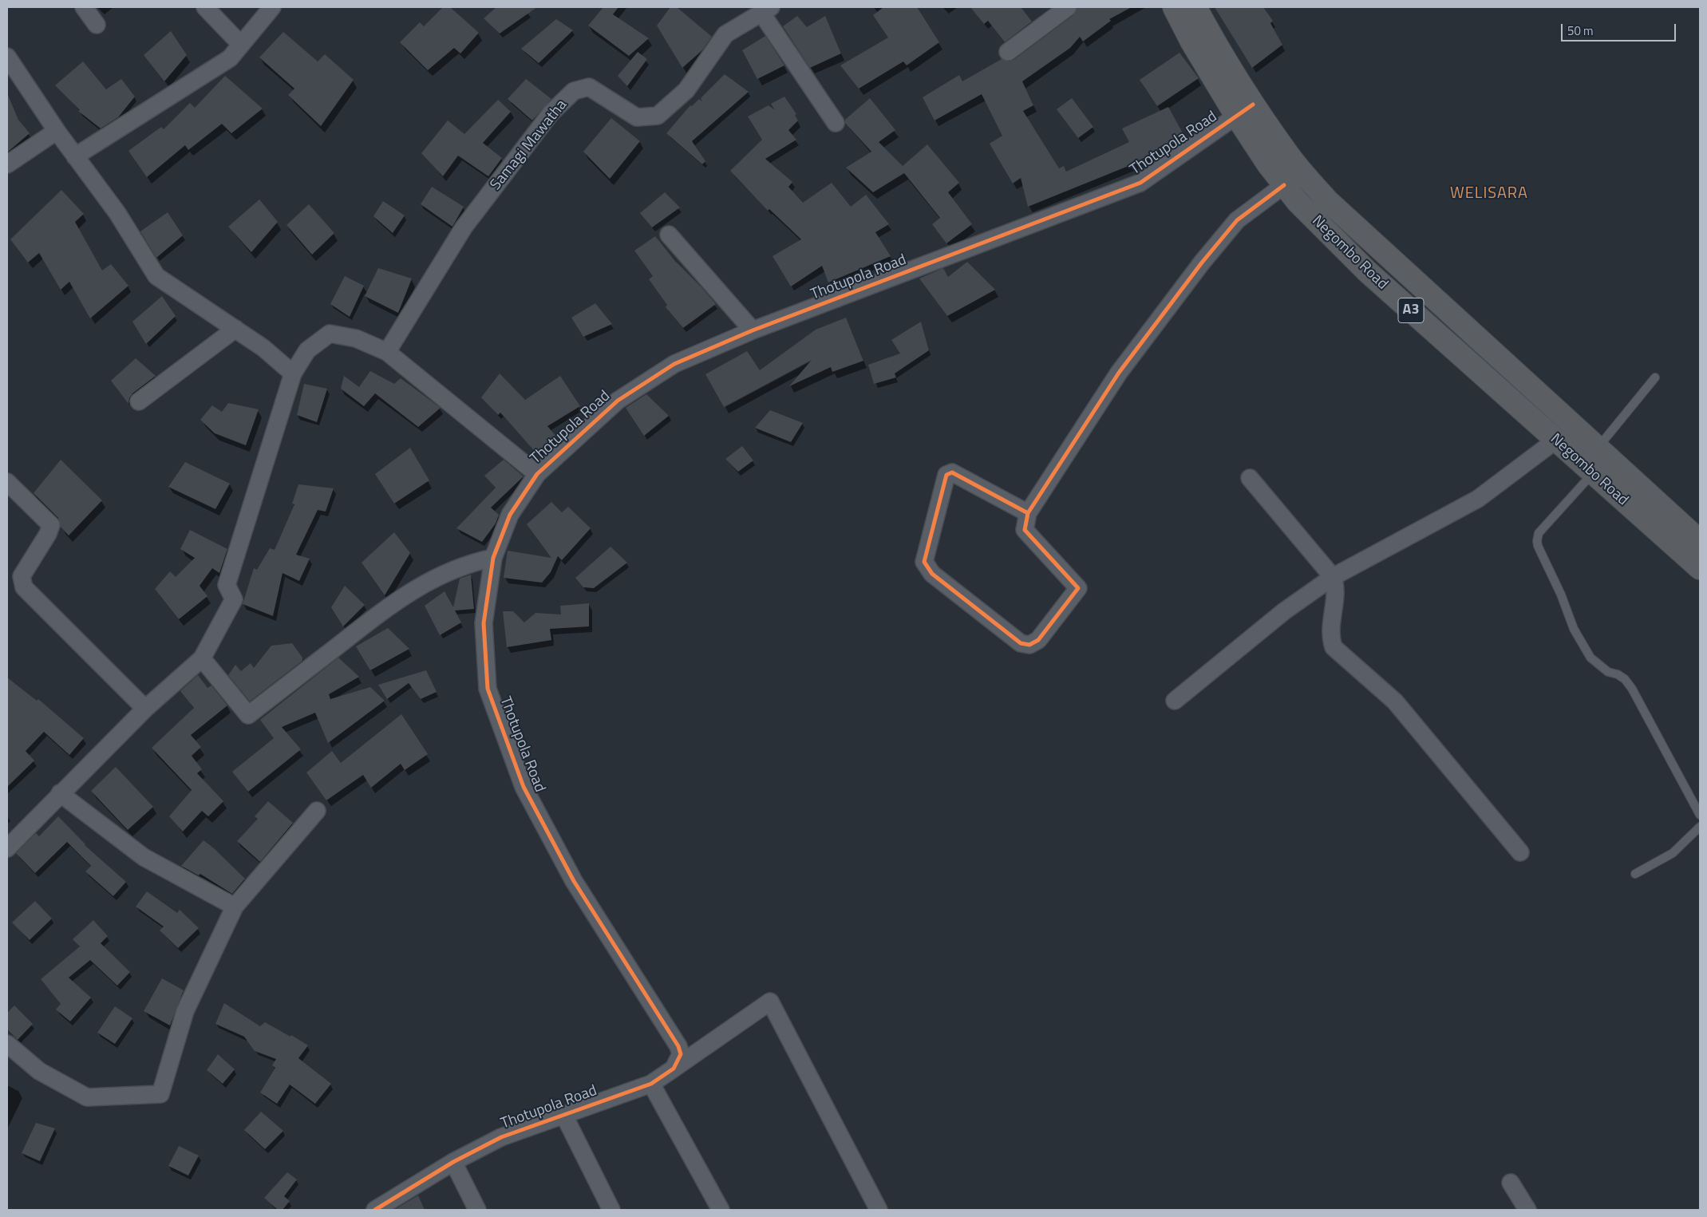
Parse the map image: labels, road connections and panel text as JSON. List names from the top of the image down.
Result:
{
  "streets": {
    "highway": ["Negombo Road", "A3"],
    "street": ["Thotupola Road", "Samagi Mawatha"]
  },
  "crossings": [
    ["Thotupola Road", "Negombo Road"]
  ],
  "districts": ["WELISARA"],
  "scale_bar": "50 m"
}
